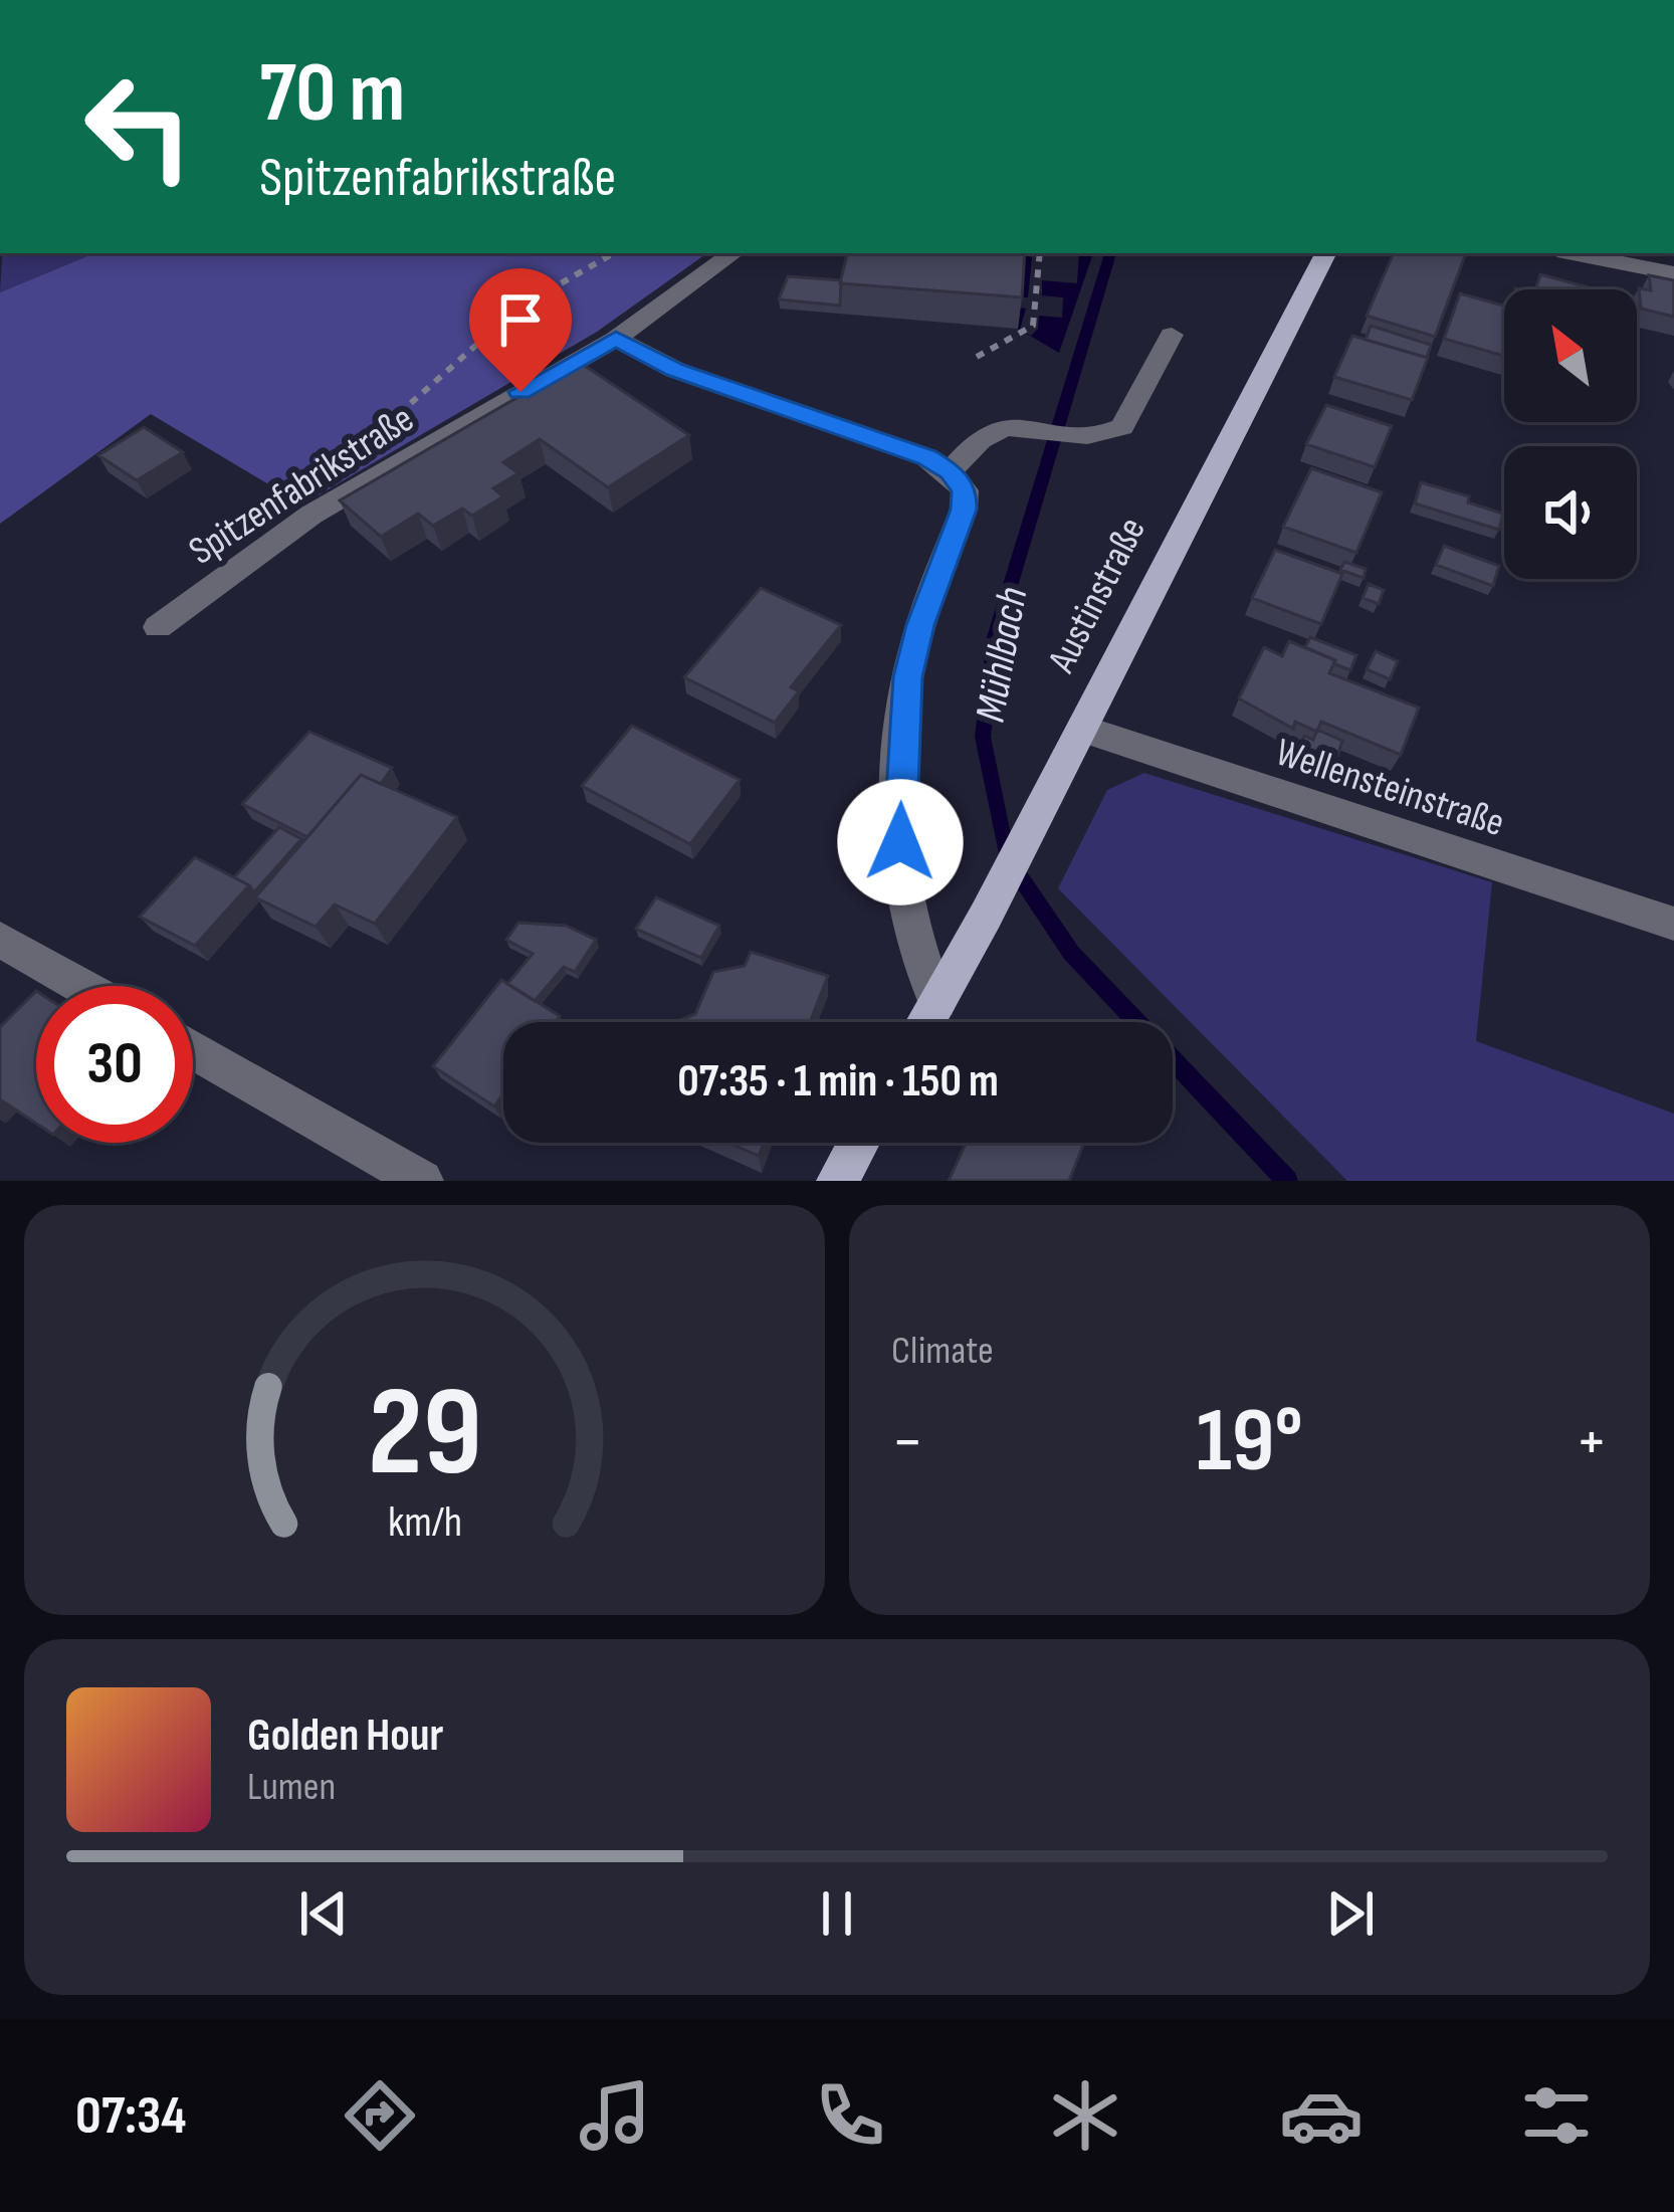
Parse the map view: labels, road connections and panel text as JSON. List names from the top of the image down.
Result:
{
  "streets": {
    "main road": ["Austinstraße"],
    "street": ["Spitzenfabrikstraße", "Wellensteinstraße"]
  },
  "crossings": [
    ["Austinstraße", "Wellensteinstraße"]
  ],
  "water": ["Mühlbach"],
  "north": "top left",
  "page": {
    "turn": ["70 m", "Spitzenfabrikstraße"],
    "limit": "30",
    "trip": "07:35 · 1 min · 150 m",
    "tile": "Climate",
    "heat": ["−", "19°", "+"],
    "song": ["Golden Hour", "Lumen"],
    "tabs": "07:34",
    "gauge": ["29", "km/h"]
  }
}
